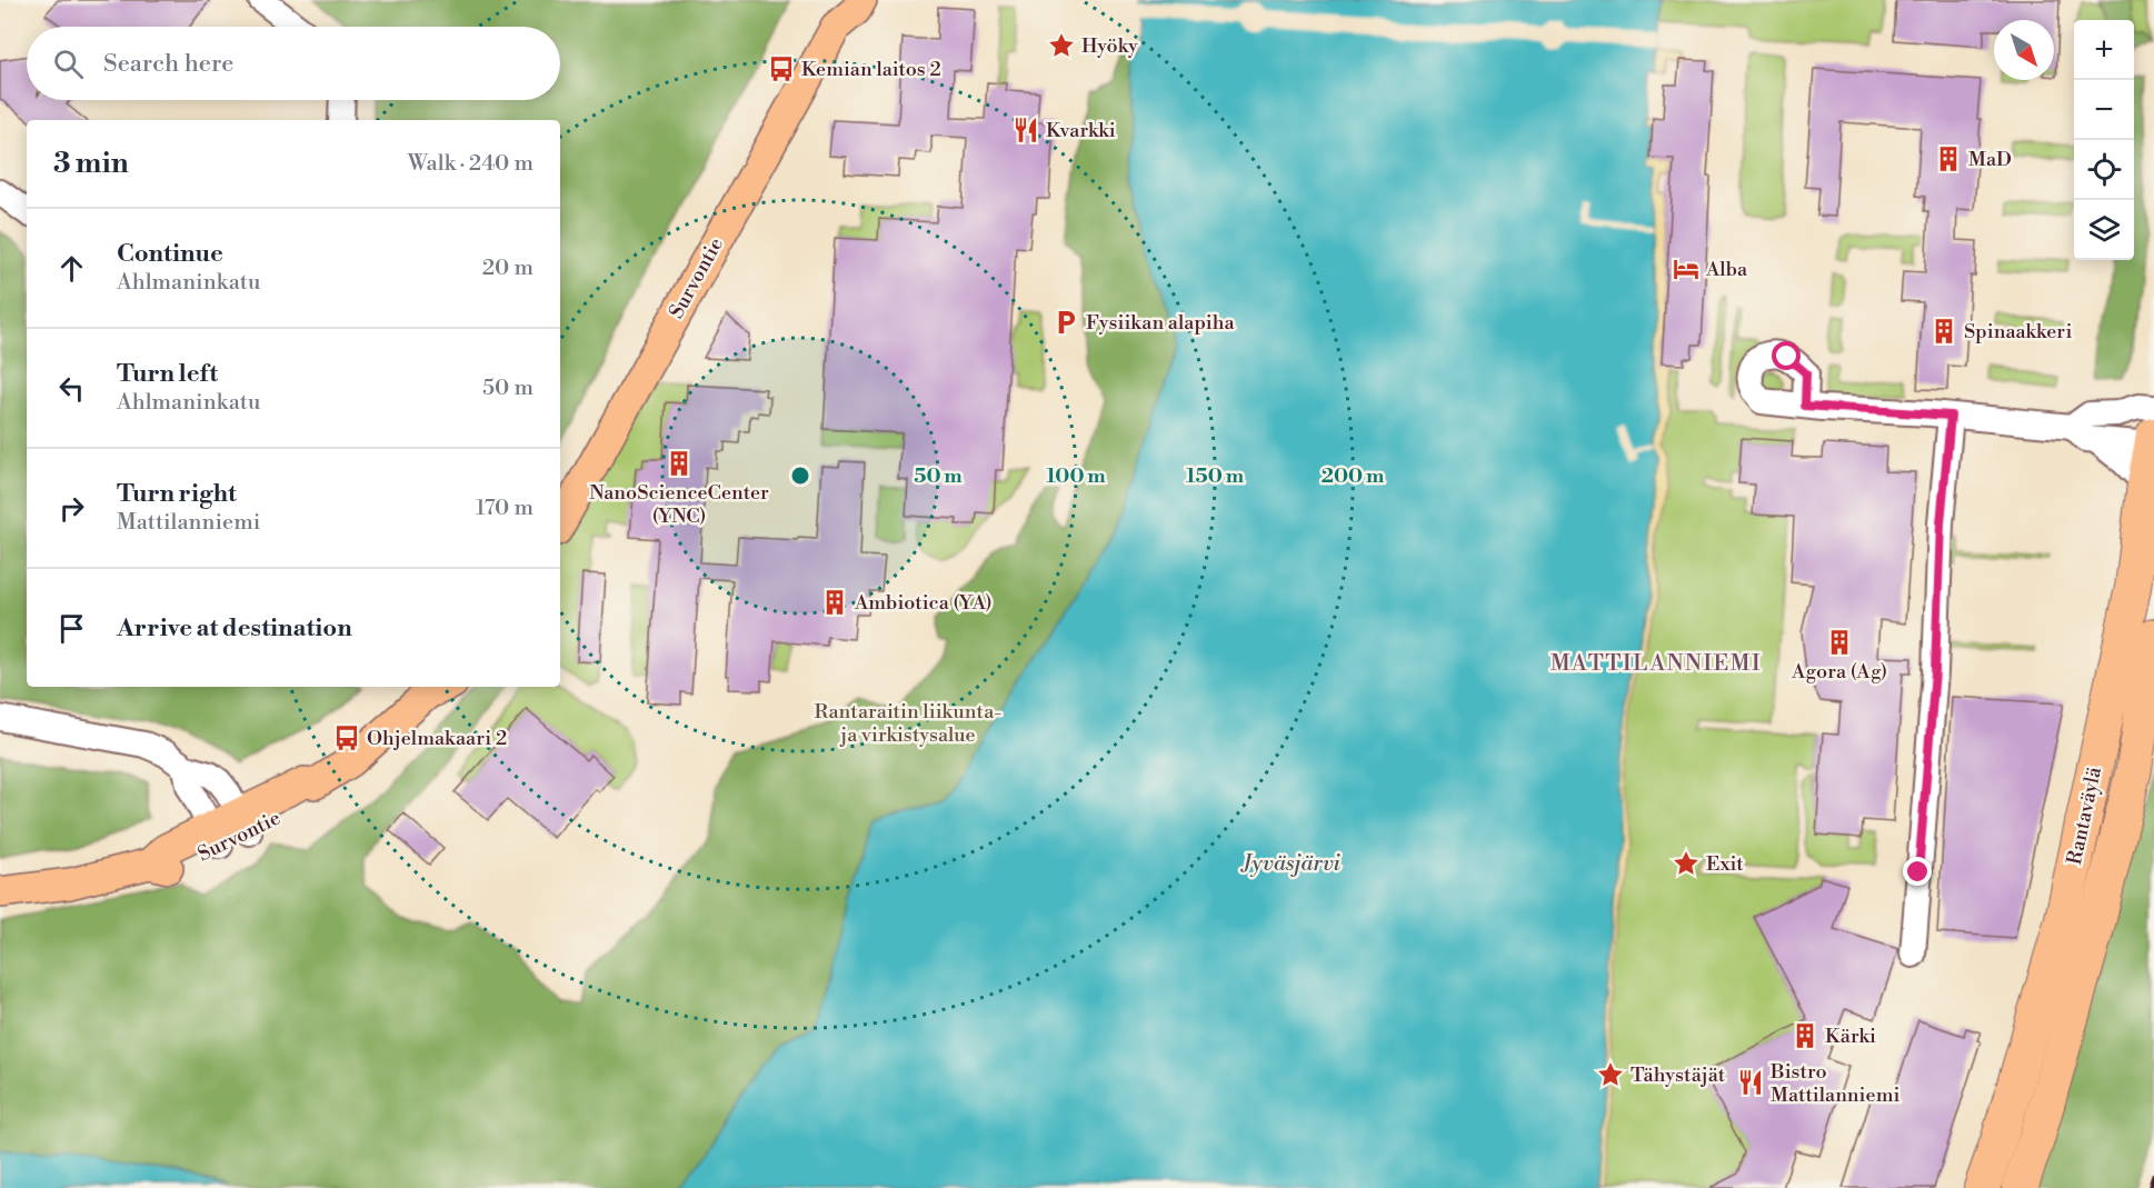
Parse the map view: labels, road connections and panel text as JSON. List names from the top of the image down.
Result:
{
  "streets": {
    "highway": ["Rantaväylä"],
    "main road": ["Survontie"]
  },
  "districts": ["MATTILANNIEMI"],
  "water": ["Jyväsjärvi"],
  "parks": ["Rantaraitin liikunta- ja virkistysalue"],
  "places": {
    "place": ["Hyöky", "Exit", "Tähystäjät"],
    "bus stop": ["Kemian laitos 2", "Ohjelmakaari 2"],
    "restaurant": ["Kvarkki", "Bistro Mattilanniemi"],
    "building": [
      "MaD",
      "Spinaakkeri",
      "NanoScienceCenter (YNC)",
      "Ambiotica (YA)",
      "Agora (Ag)",
      "Kärki"
    ],
    "hotel": ["Alba"],
    "parking": ["Fysiikan alapiha"]
  },
  "north": "bottom right",
  "page": {
    "map_buttons": ["+", "−"],
    "search": "Search here",
    "heading": ["3 min", "Walk · 240 m"],
    "list": [
      ["Continue", "Ahlmaninkatu", "20 m"],
      ["Turn left", "Ahlmaninkatu", "50 m"],
      ["Turn right", "Mattilanniemi", "170 m"],
      "Arrive at destination"
    ]
  },
  "rings": [
    "50 m",
    "100 m",
    "150 m",
    "200 m"
  ]
}
